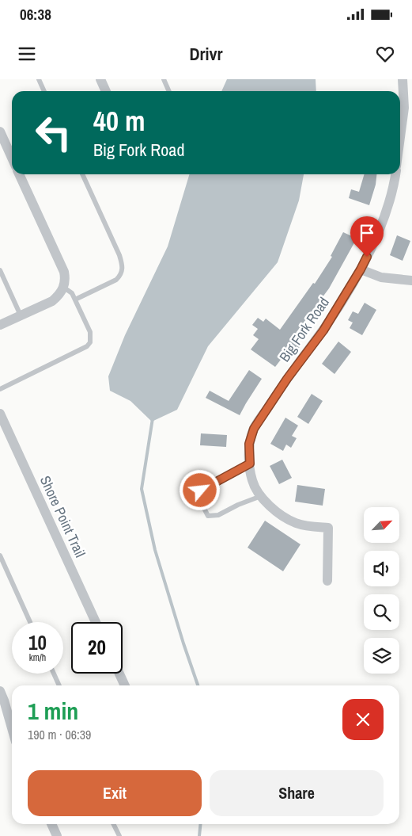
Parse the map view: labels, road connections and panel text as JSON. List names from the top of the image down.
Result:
{
  "streets": {
    "street": ["Big Fork Road", "Shore Point Trail"]
  },
  "north": "top right",
  "page": {
    "status": "06:38",
    "header": "Drivr",
    "turn": ["40 m", "Big Fork Road"],
    "speed": "10 km/h",
    "limit": "20",
    "heading": ["1 min", "190 m · 06:39"],
    "buttons": ["Exit", "Share"]
  }
}
